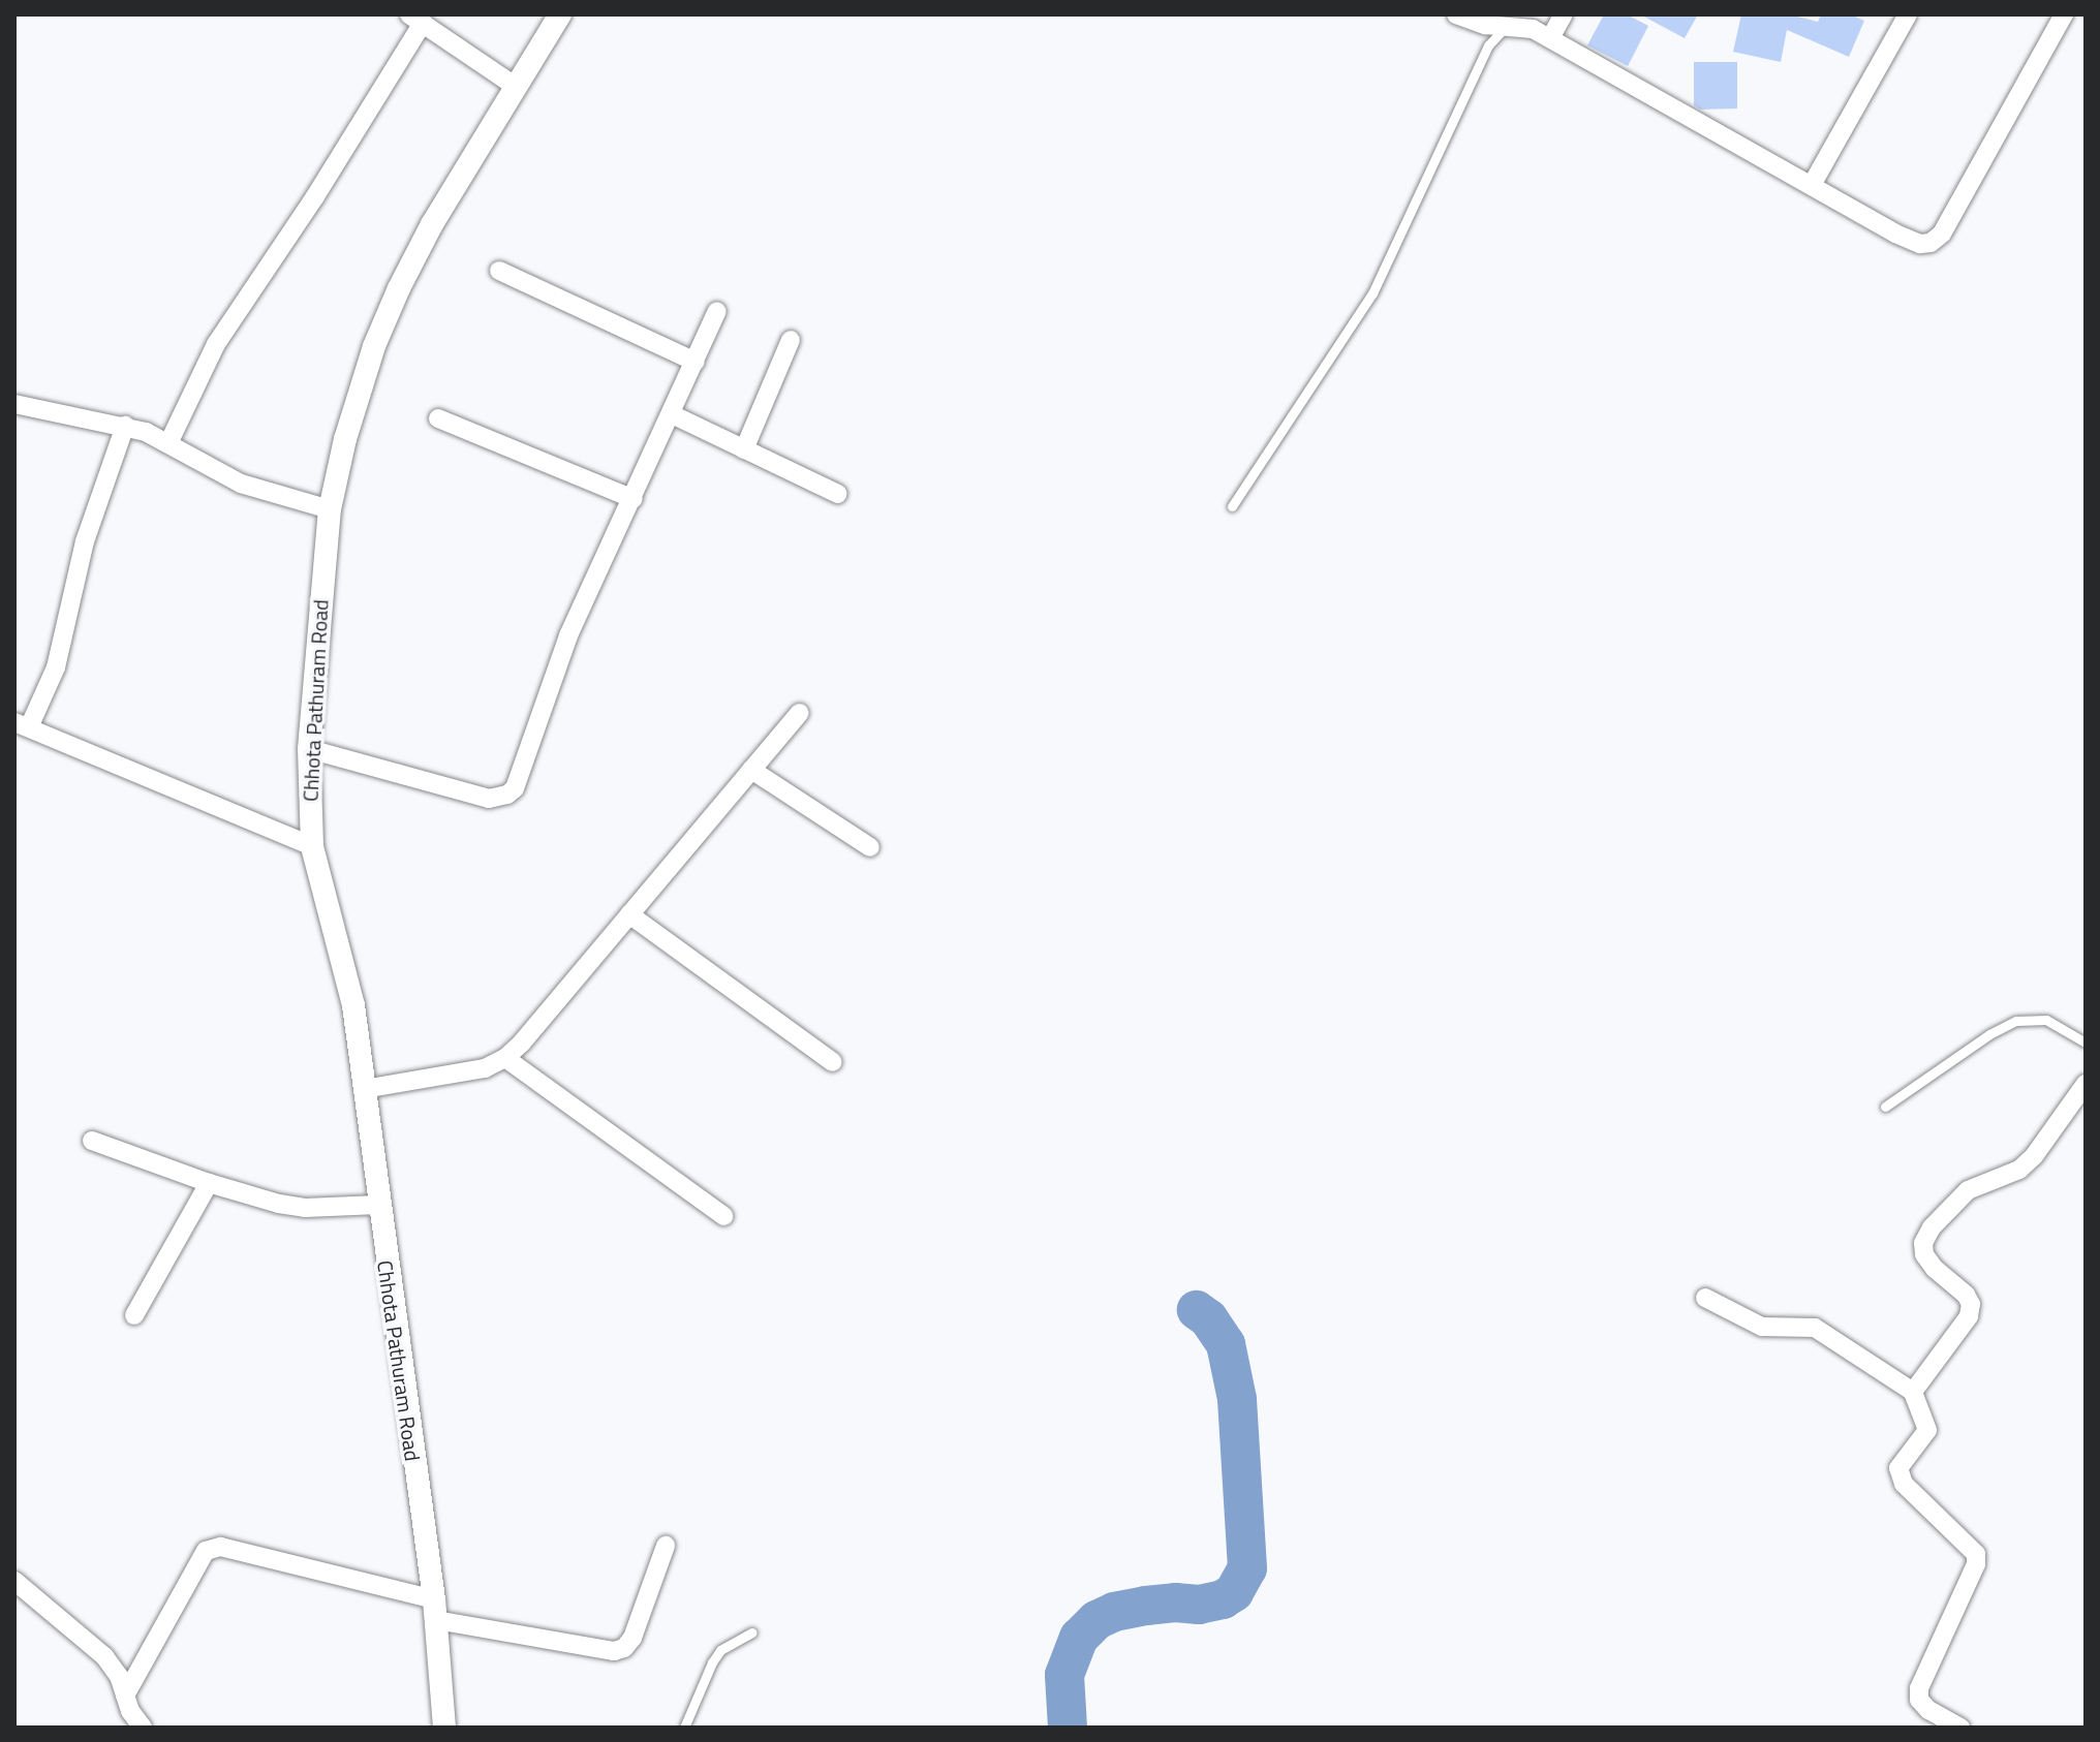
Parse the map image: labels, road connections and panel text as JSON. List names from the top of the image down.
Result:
{
  "streets": {
    "street": ["Chhota Pathuram Road"]
  }
}
